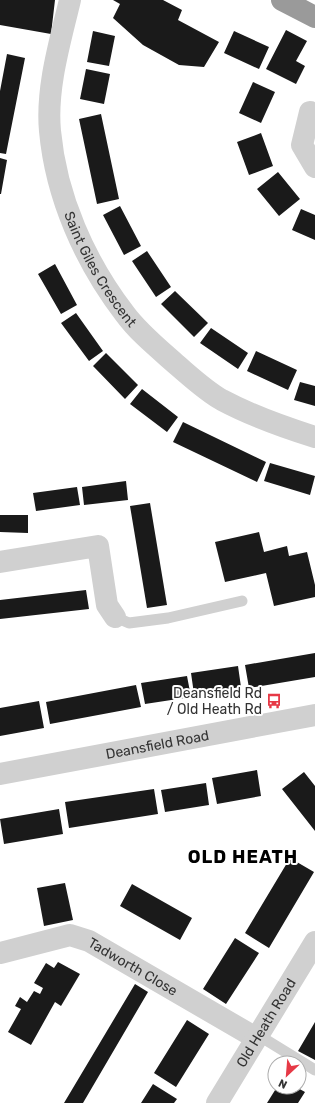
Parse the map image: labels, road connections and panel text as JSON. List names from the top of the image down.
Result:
{
  "streets": {
    "street": [
      "Saint Giles Crescent",
      "Deansfield Road",
      "Tadworth Close",
      "Old Heath Road"
    ]
  },
  "crossings": [
    ["Tadworth Close", "Old Heath Road"]
  ],
  "districts": ["OLD HEATH"],
  "places": {
    "bus stop": ["Deansfield Rd / Old Heath Rd"]
  },
  "north": "bottom left"
}
